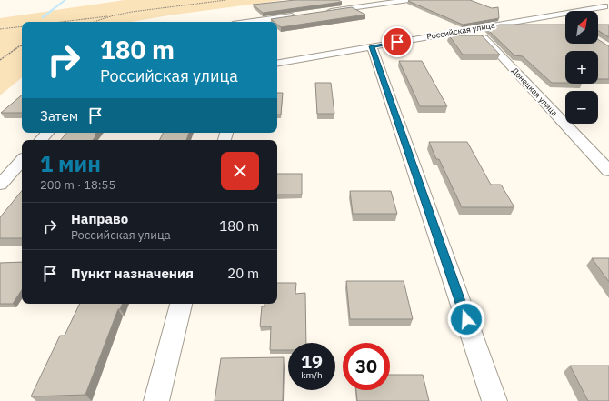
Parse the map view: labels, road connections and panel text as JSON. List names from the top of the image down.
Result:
{
  "streets": {
    "street": ["Российская улица", "Донецкая улица"]
  },
  "crossings": [
    ["Российская улица", "Донецкая улица"]
  ],
  "north": "top right",
  "page": {
    "map_buttons": ["+", "−"],
    "turn": ["180 m", "Российская улица"],
    "then": "Затем",
    "heading": ["1 мин", "200 m · 18:55"],
    "list": [
      {
        "name": "Направо",
        "note": "Российская улица",
        "value": "180 m"
      },
      {
        "name": "Пункт назначения",
        "value": "20 m"
      }
    ],
    "speed": "19 km/h",
    "limit": "30"
  }
}
